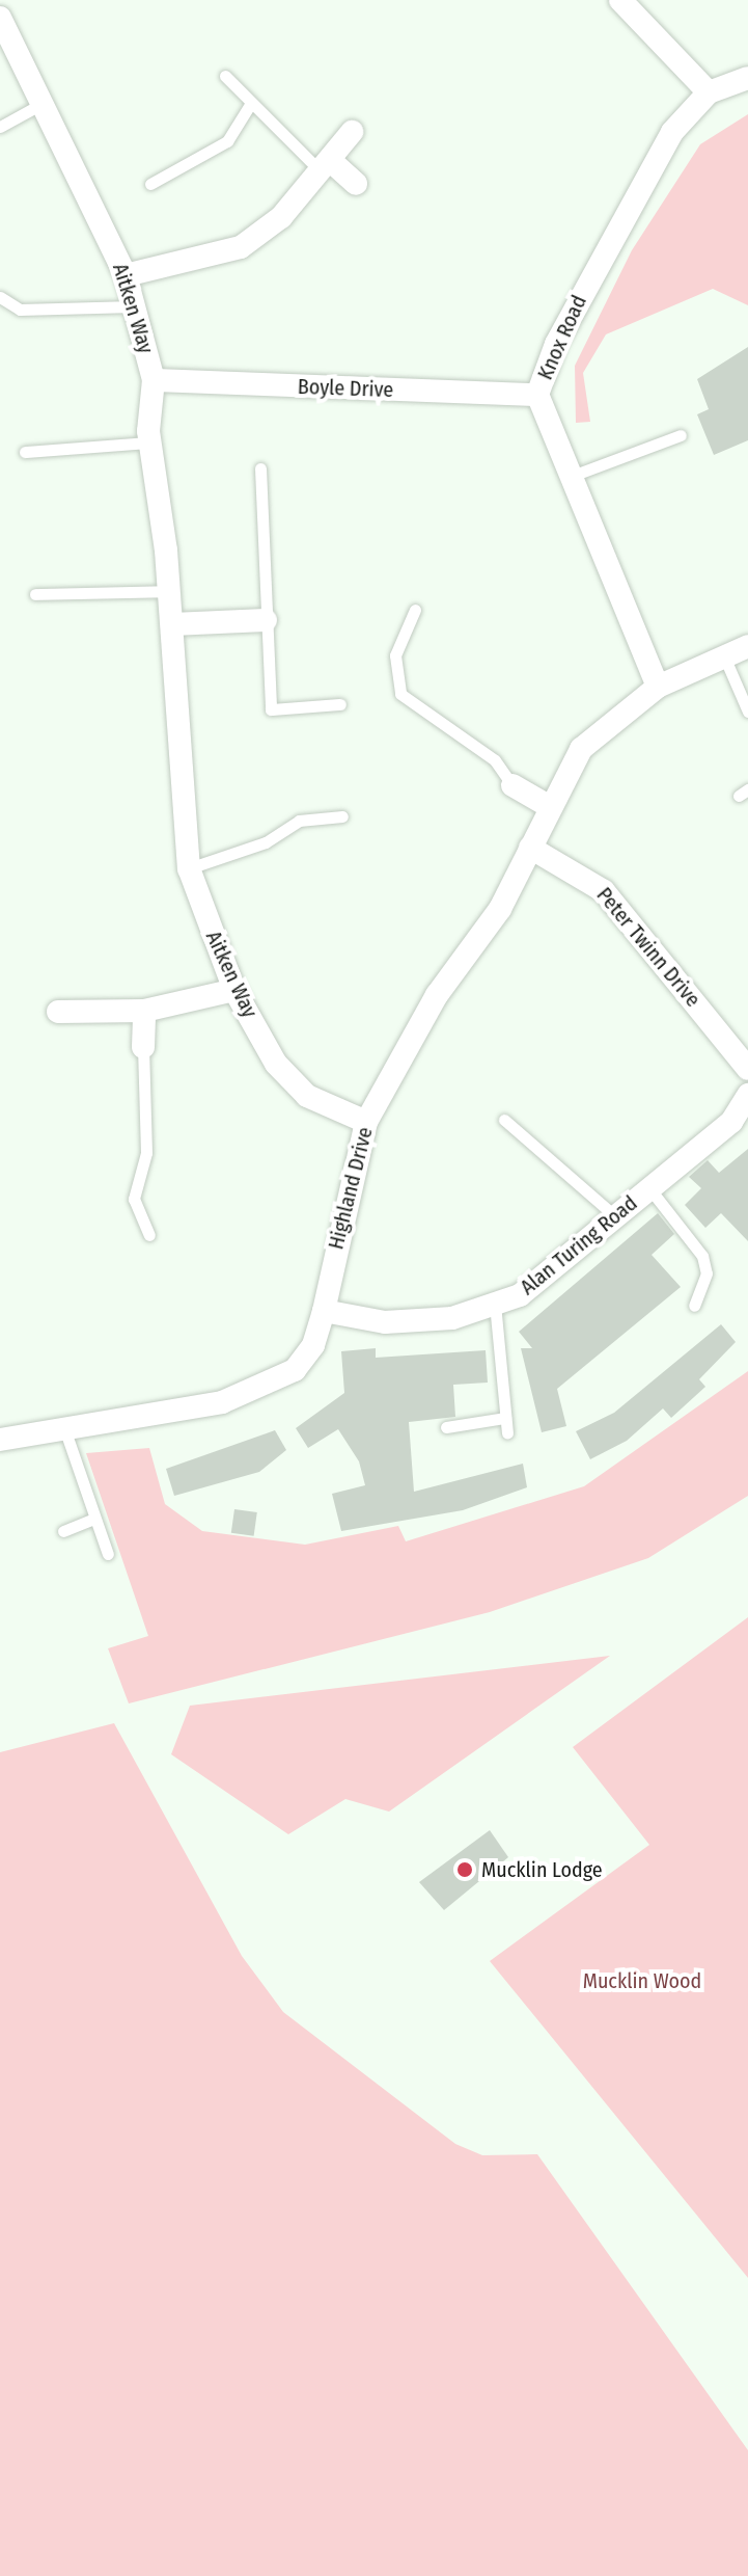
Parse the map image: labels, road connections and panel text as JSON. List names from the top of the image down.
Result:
{
  "streets": {
    "street": [
      "Aitken Way",
      "Knox Road",
      "Boyle Drive",
      "Peter Twinn Drive",
      "Highland Drive",
      "Alan Turing Road"
    ]
  },
  "crossings": [
    ["Aitken Way", "Boyle Drive"],
    ["Aitken Way", "Highland Drive"],
    ["Knox Road", "Boyle Drive"],
    ["Knox Road", "Highland Drive"],
    ["Peter Twinn Drive", "Highland Drive"],
    ["Highland Drive", "Alan Turing Road"]
  ],
  "parks": ["Mucklin Wood"],
  "places": ["Mucklin Lodge"]
}
